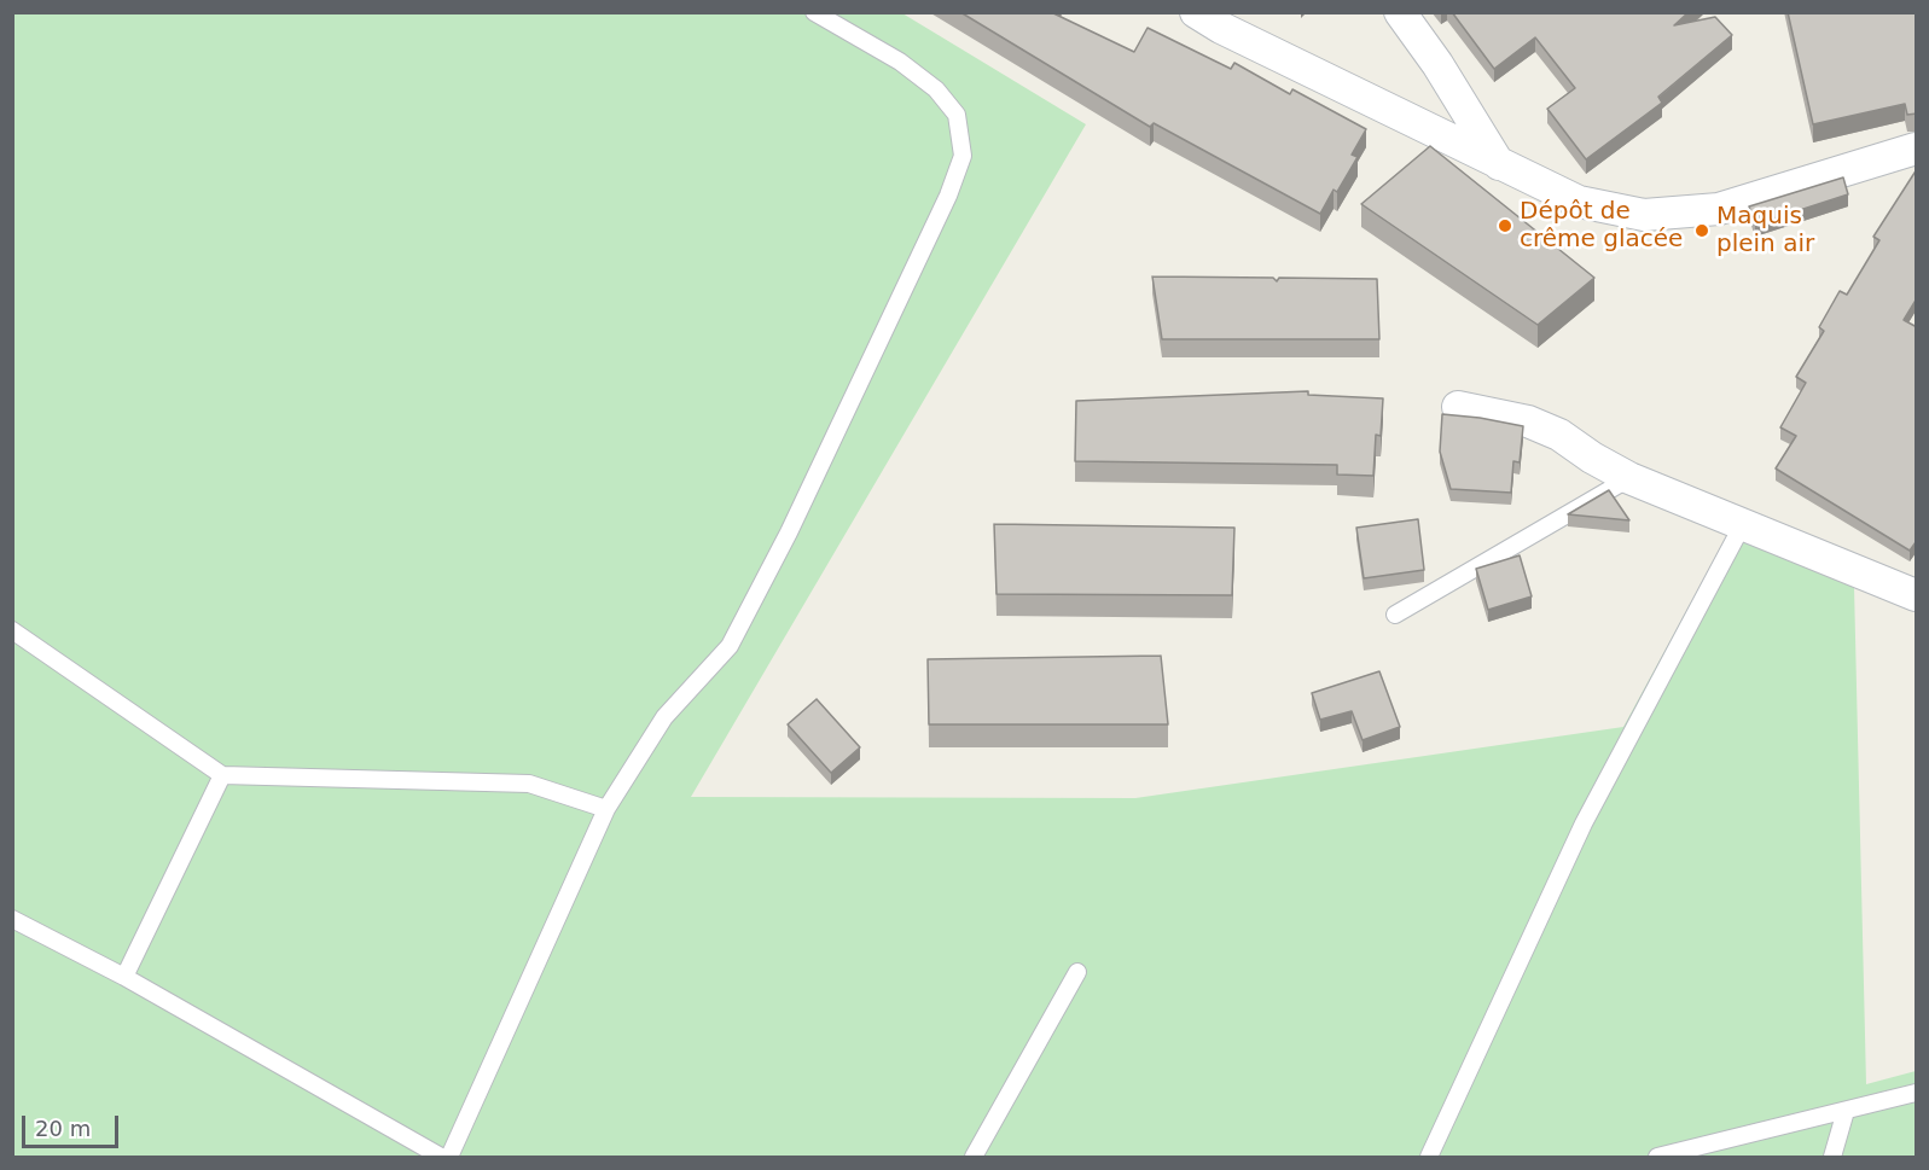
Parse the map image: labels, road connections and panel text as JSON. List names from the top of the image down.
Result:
{
  "places": ["Dépôt de crême glacée", "Maquis plein air"],
  "scale_bar": "20 m"
}
